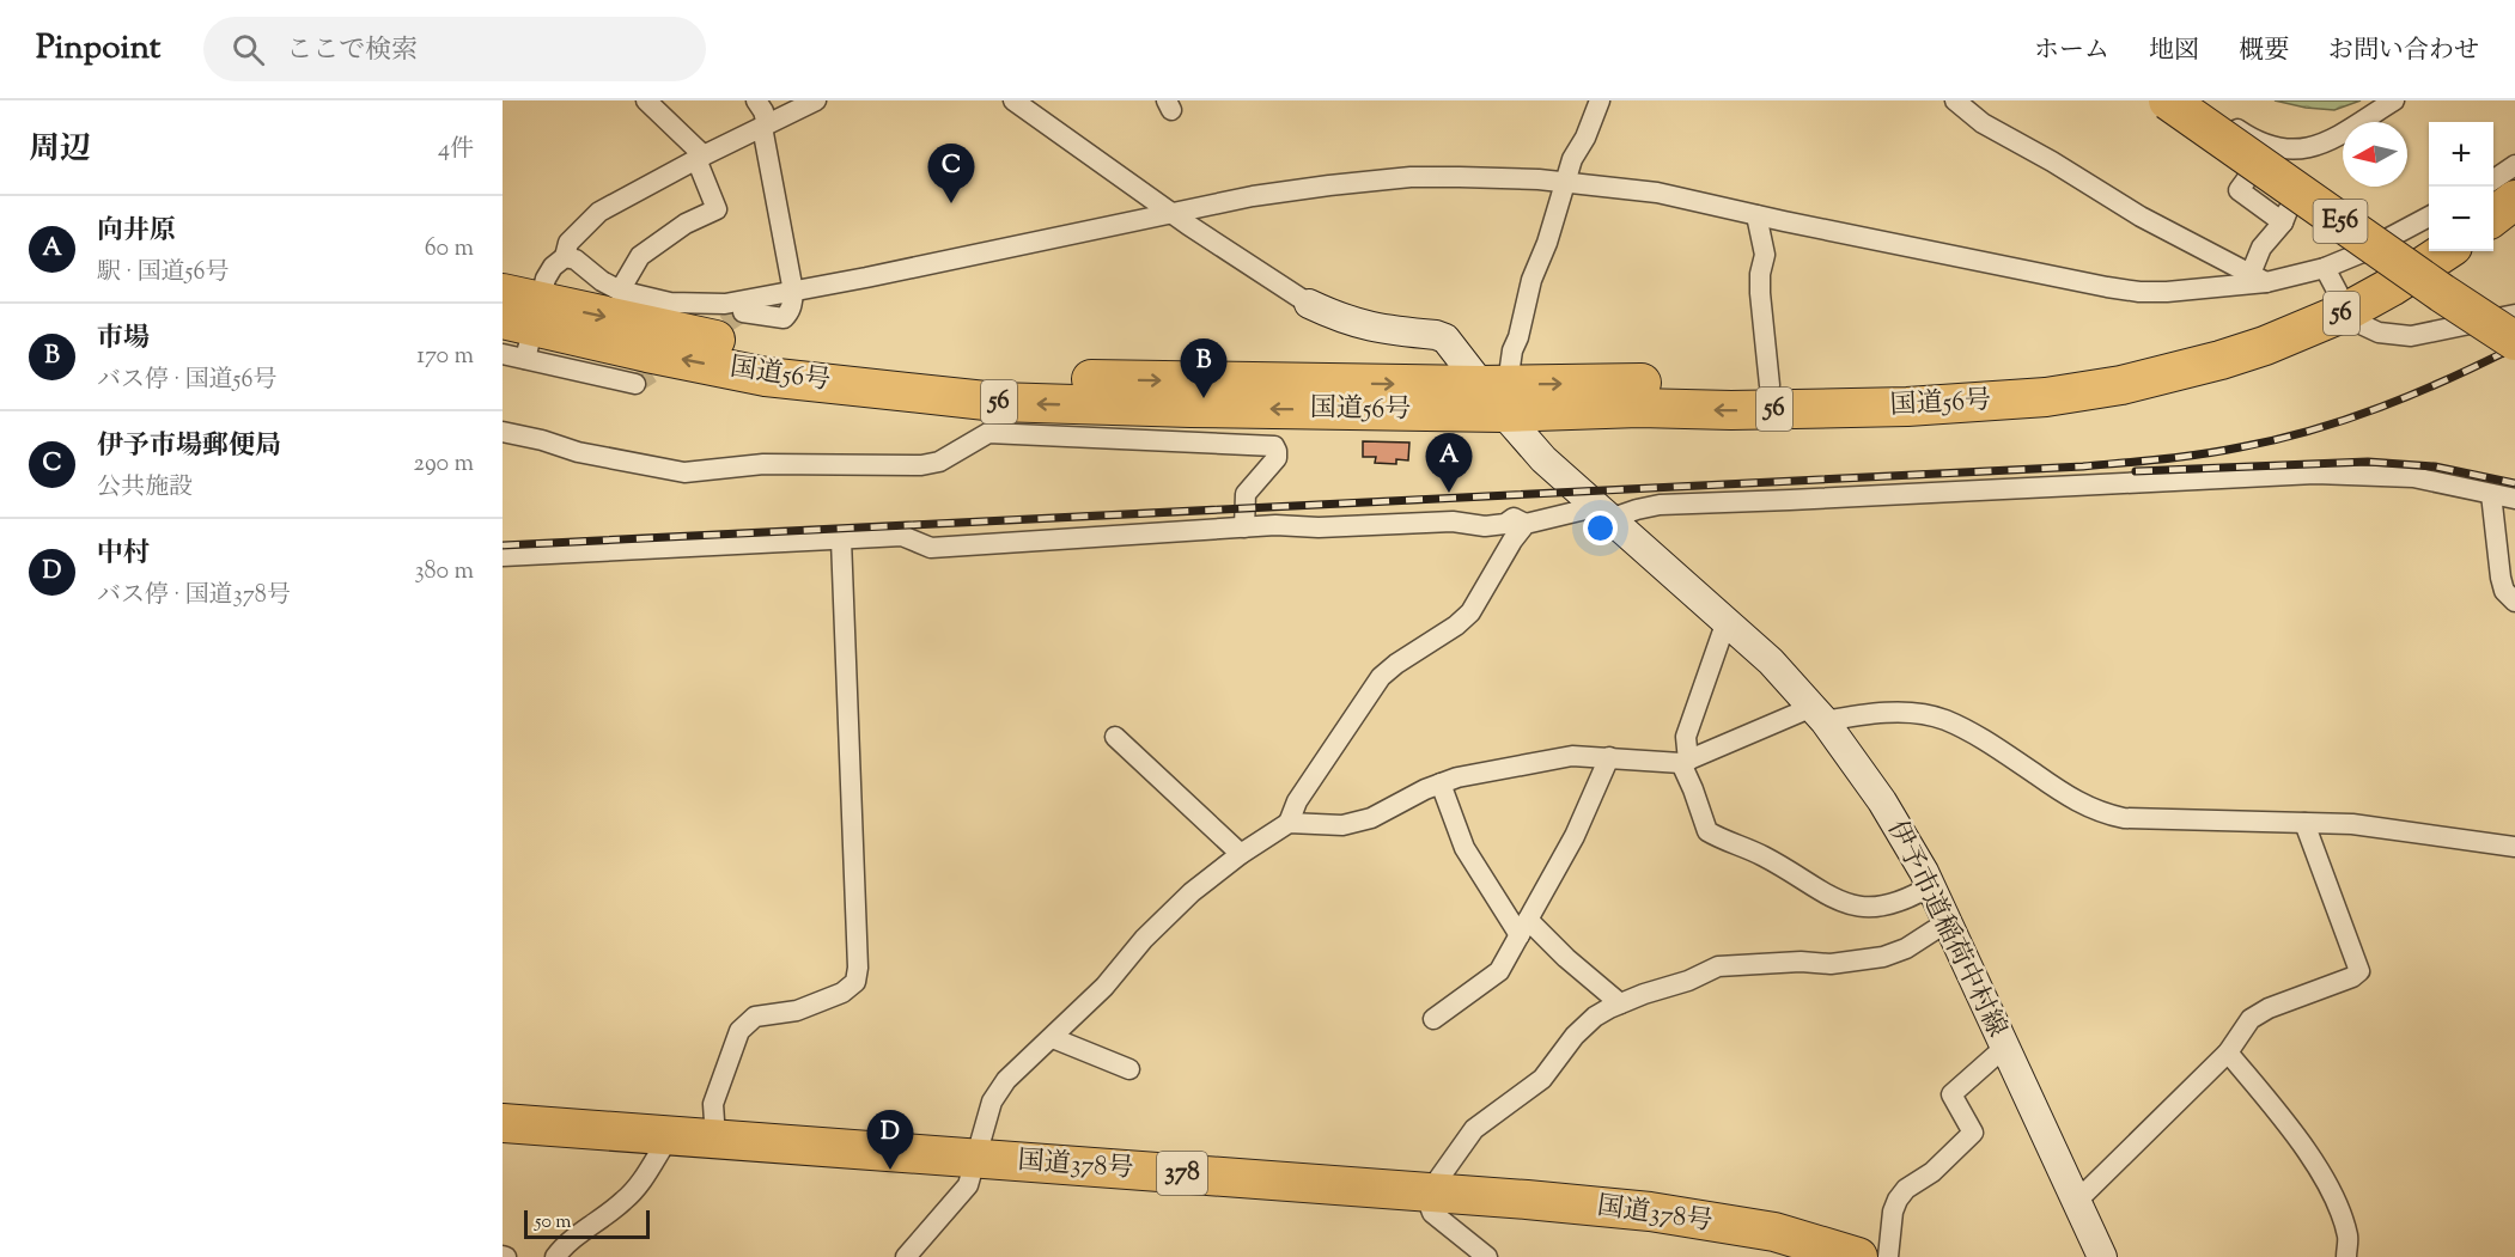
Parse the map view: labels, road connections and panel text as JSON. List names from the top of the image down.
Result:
{
  "streets": {
    "highway": [
      "E56",
      "56",
      "国道56号",
      "国道378号",
      "378"
    ],
    "street": ["伊予市道稲荷中村線"]
  },
  "crossings": [
    ["国道56号", "伊予市道稲荷中村線"]
  ],
  "scale_bar": "50 m",
  "north": "left",
  "page": {
    "header": "Pinpoint",
    "search": "ここで検索",
    "nav": [
      "ホーム",
      "地図",
      "概要",
      "お問い合わせ"
    ],
    "heading": ["周辺", "4件"],
    "map_buttons": ["+", "−"],
    "pins": [
      "C",
      "B",
      "A",
      "D"
    ],
    "list": [
      {
        "mark": "A",
        "name": "向井原",
        "note": "駅 · 国道56号",
        "value": "60 m"
      },
      {
        "mark": "B",
        "name": "市場",
        "note": "バス停 · 国道56号",
        "value": "170 m"
      },
      {
        "mark": "C",
        "name": "伊予市場郵便局",
        "note": "公共施設",
        "value": "290 m"
      },
      {
        "mark": "D",
        "name": "中村",
        "note": "バス停 · 国道378号",
        "value": "380 m"
      }
    ],
    "scale": "50 m"
  }
}
